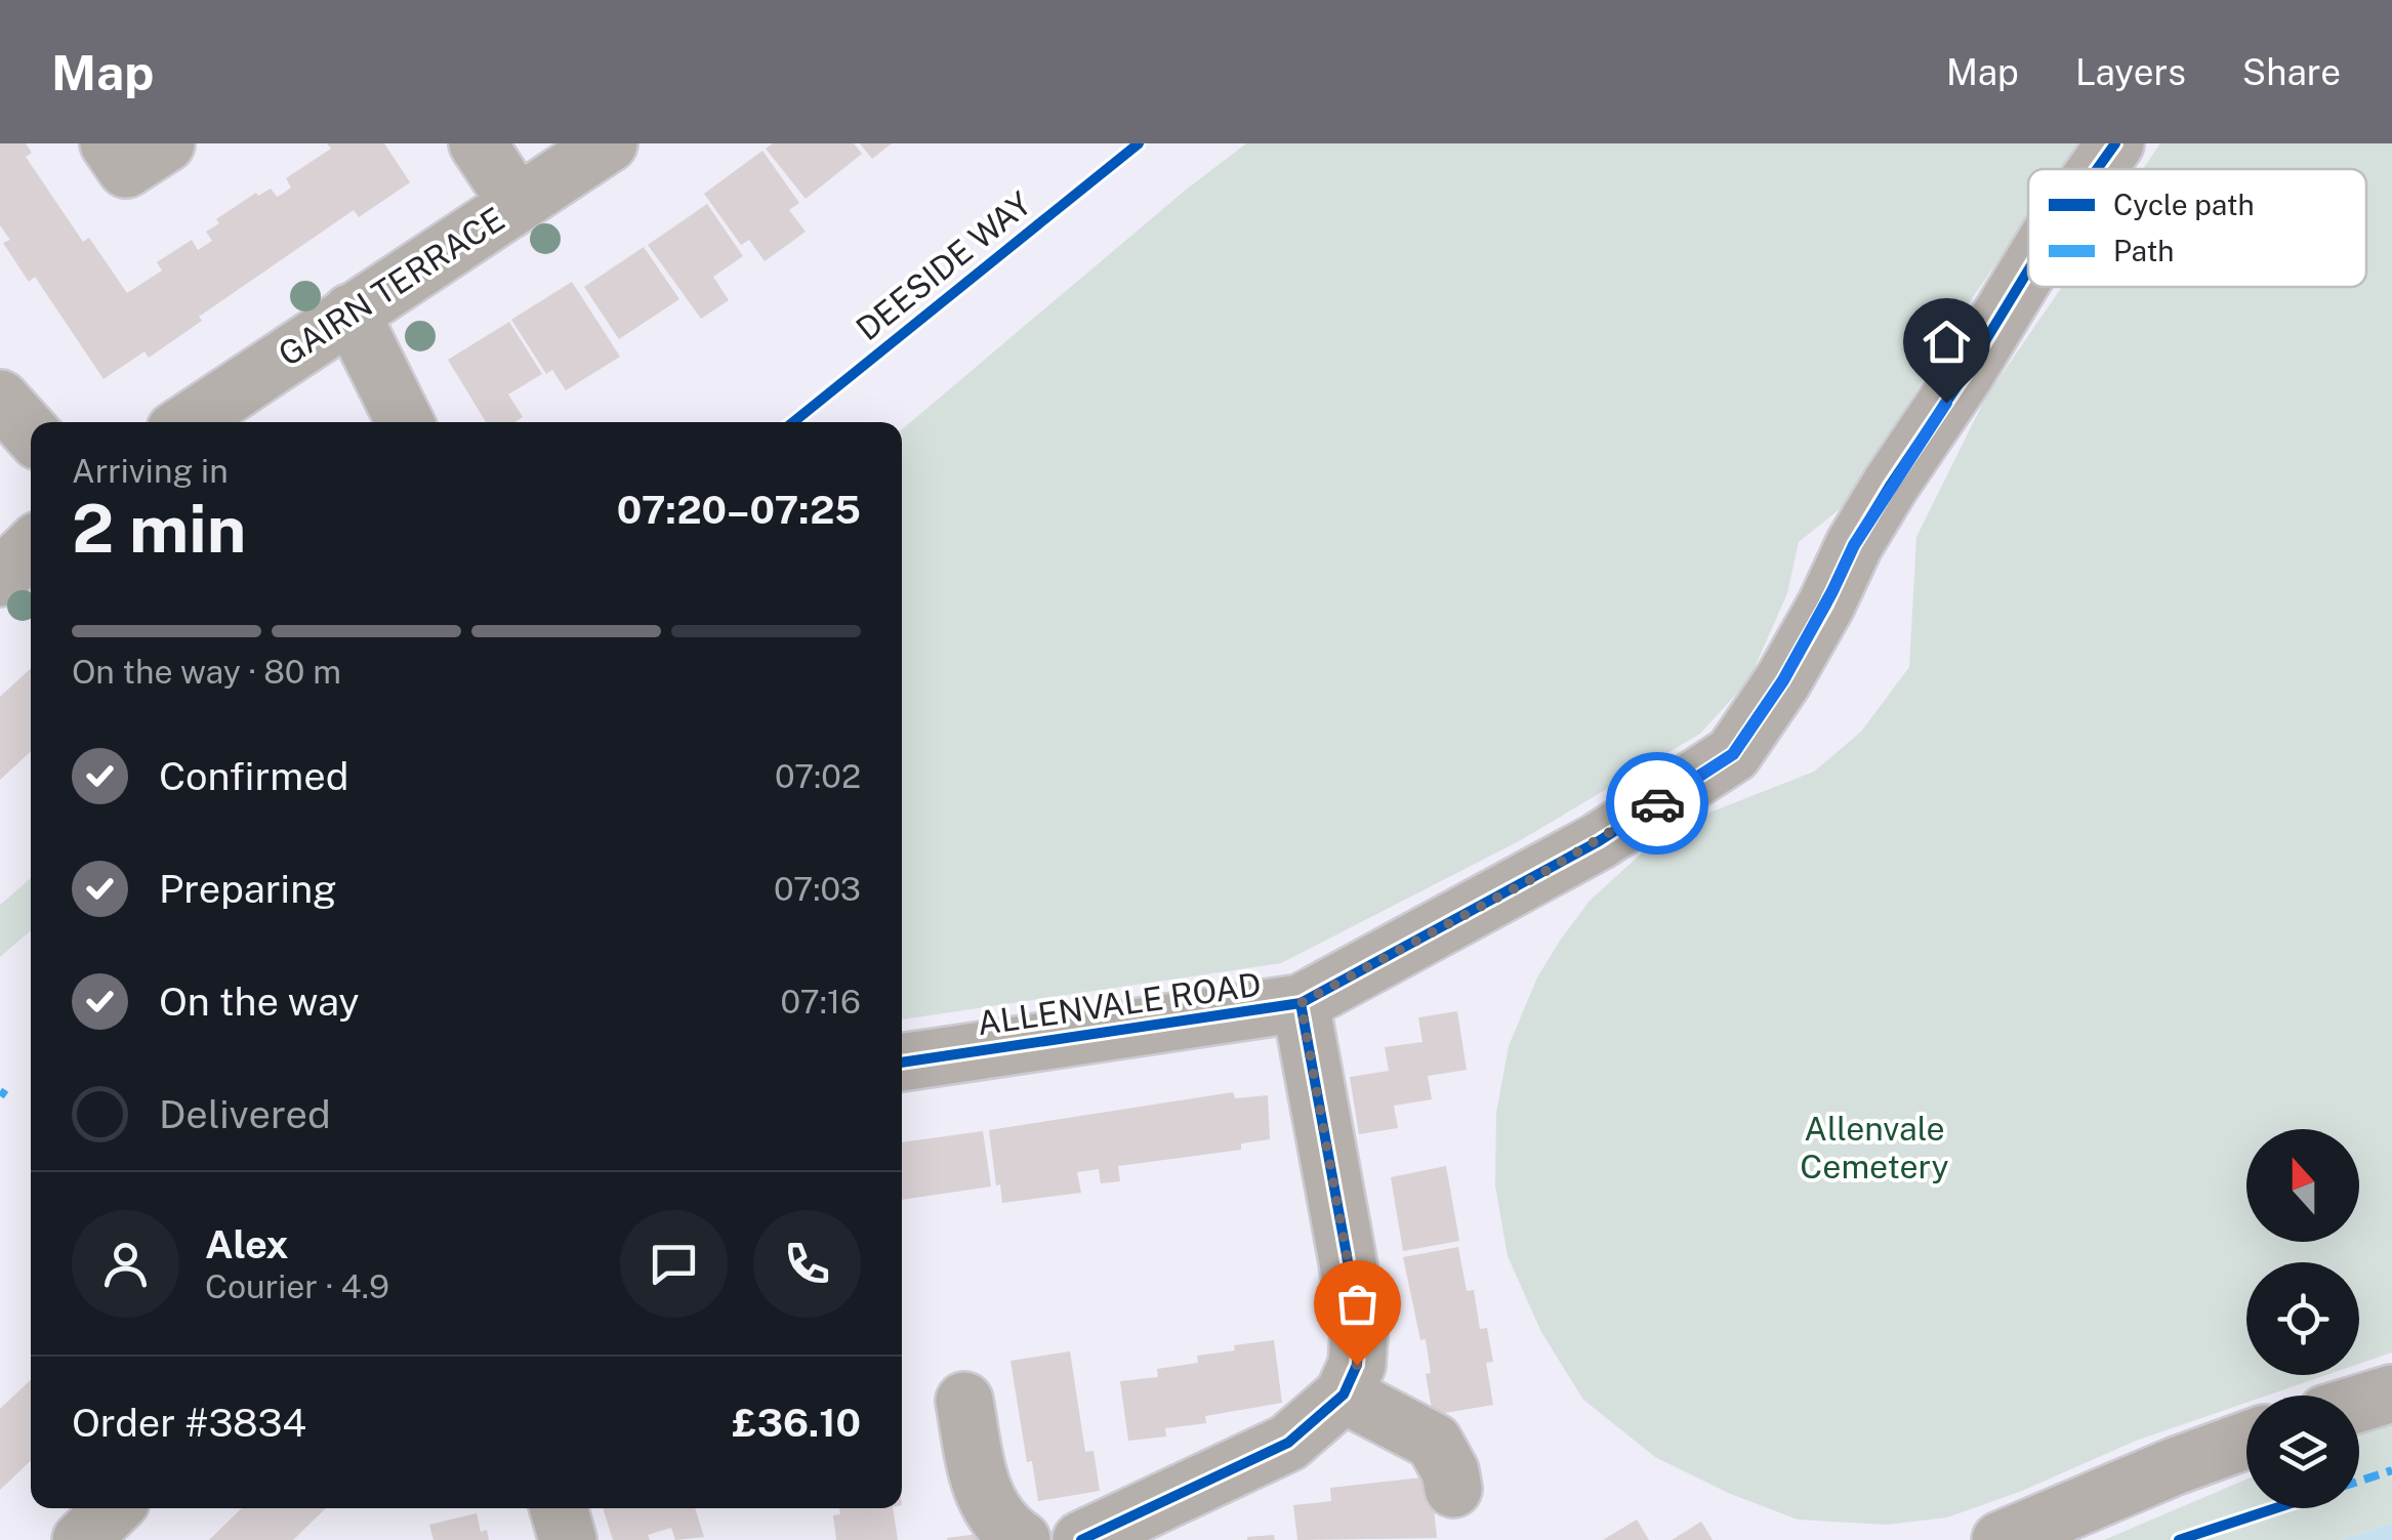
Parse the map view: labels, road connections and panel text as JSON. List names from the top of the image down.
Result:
{
  "streets": {
    "street": ["GAIRN TERRACE", "ALLENVALE ROAD"],
    "cycle path": ["DEESIDE WAY"]
  },
  "parks": ["Allenvale Cemetery"],
  "legend": ["Cycle path", "Path"],
  "north": "top",
  "page": {
    "header": "Map",
    "nav": ["Map", "Layers", "Share"],
    "heading": ["2 min", "Arriving in", "07:20–07:25"],
    "panel": [
      "Alex",
      "Courier · 4.9",
      "Order #3834",
      "£36.10"
    ],
    "bar": "On the way · 80 m",
    "list": [
      ["Confirmed", "07:02"],
      ["Preparing", "07:03"],
      ["On the way", "07:16"],
      "Delivered"
    ]
  }
}
